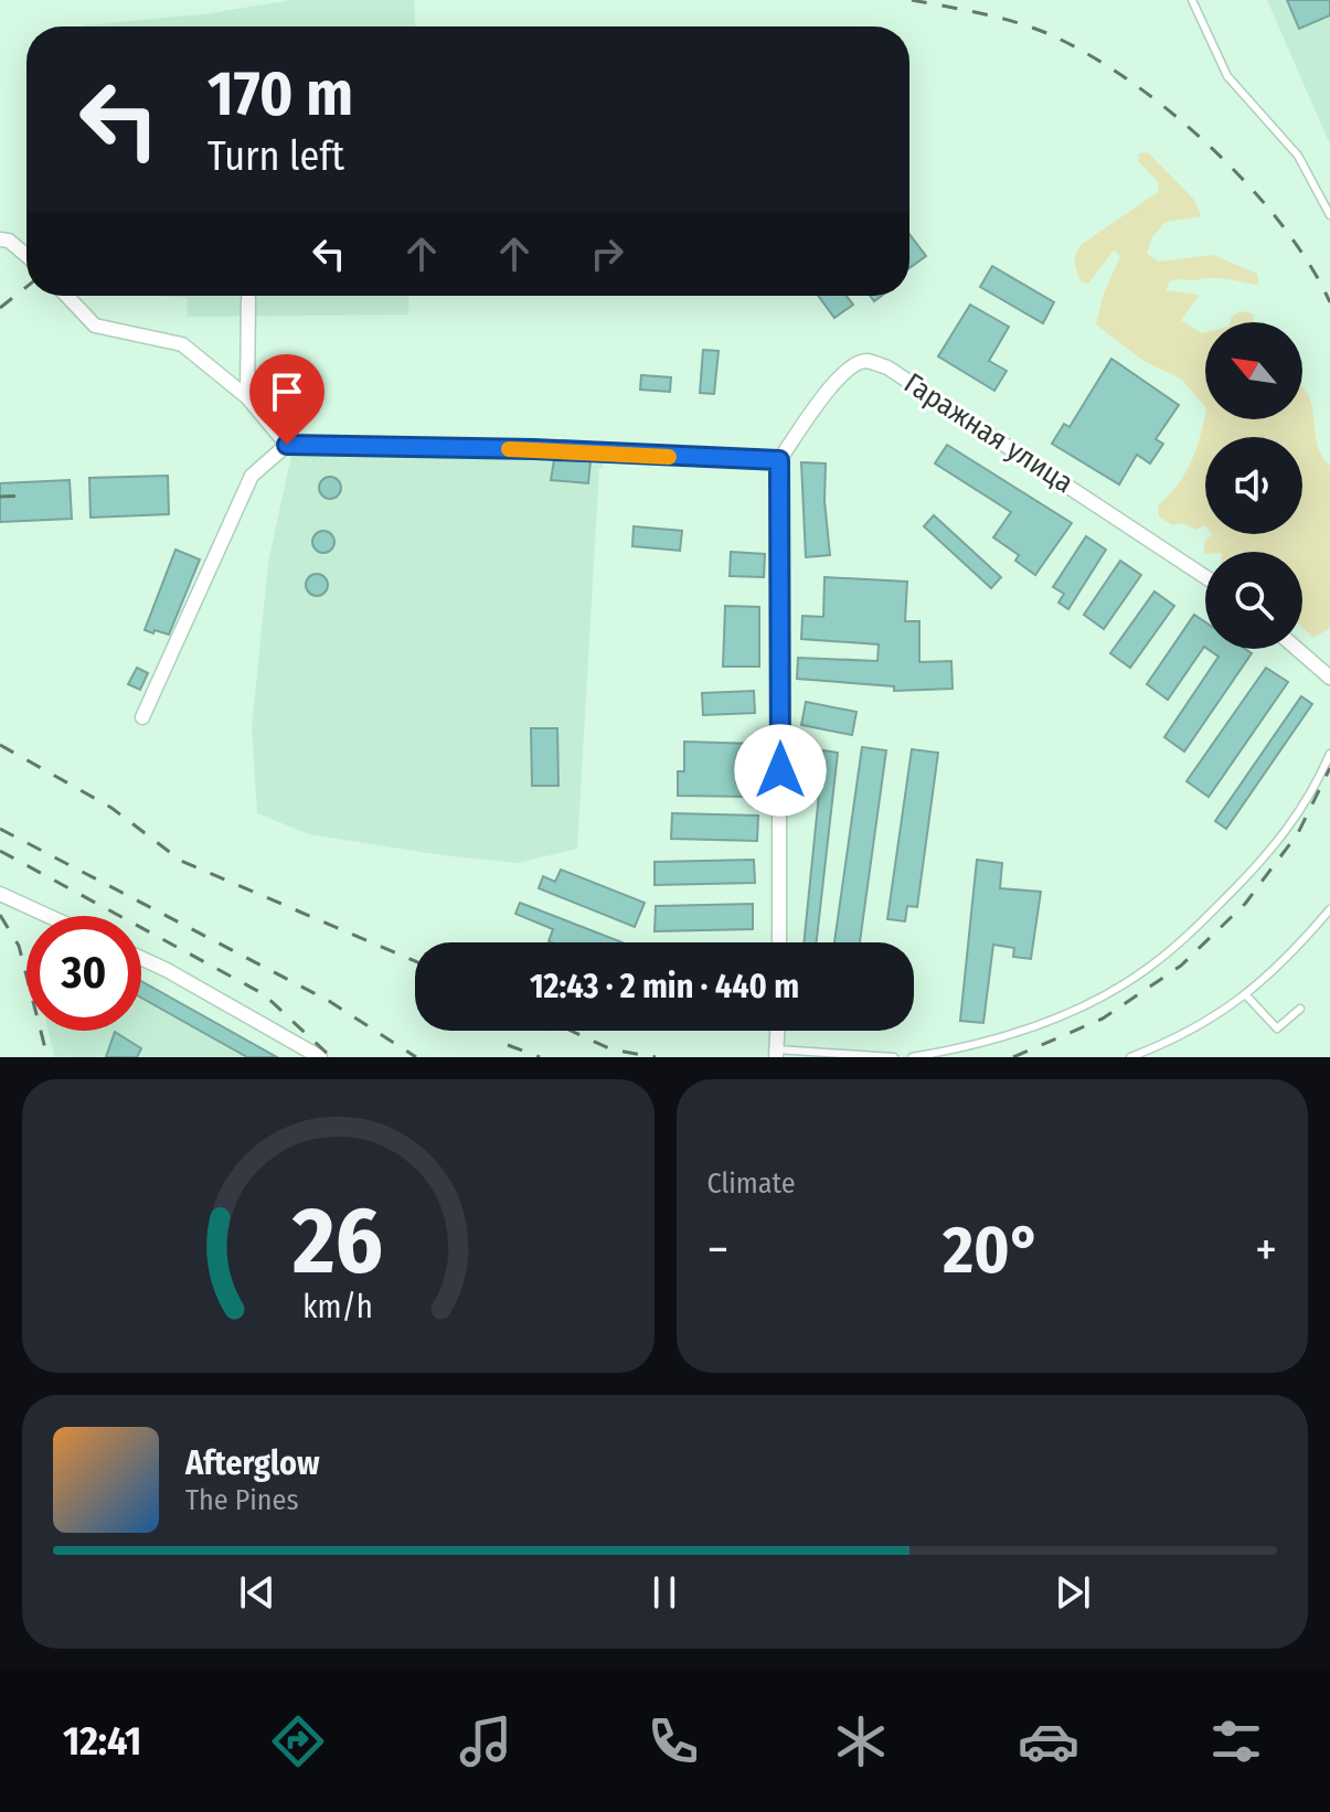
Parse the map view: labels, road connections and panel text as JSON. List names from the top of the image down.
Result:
{
  "streets": {
    "street": ["Гаражная улица"]
  },
  "north": "top left",
  "page": {
    "turn": ["170 m", "Turn left"],
    "limit": "30",
    "trip": "12:43 · 2 min · 440 m",
    "tile": "Climate",
    "heat": ["−", "20°", "+"],
    "song": ["Afterglow", "The Pines"],
    "tabs": "12:41",
    "gauge": ["26", "km/h"]
  }
}
